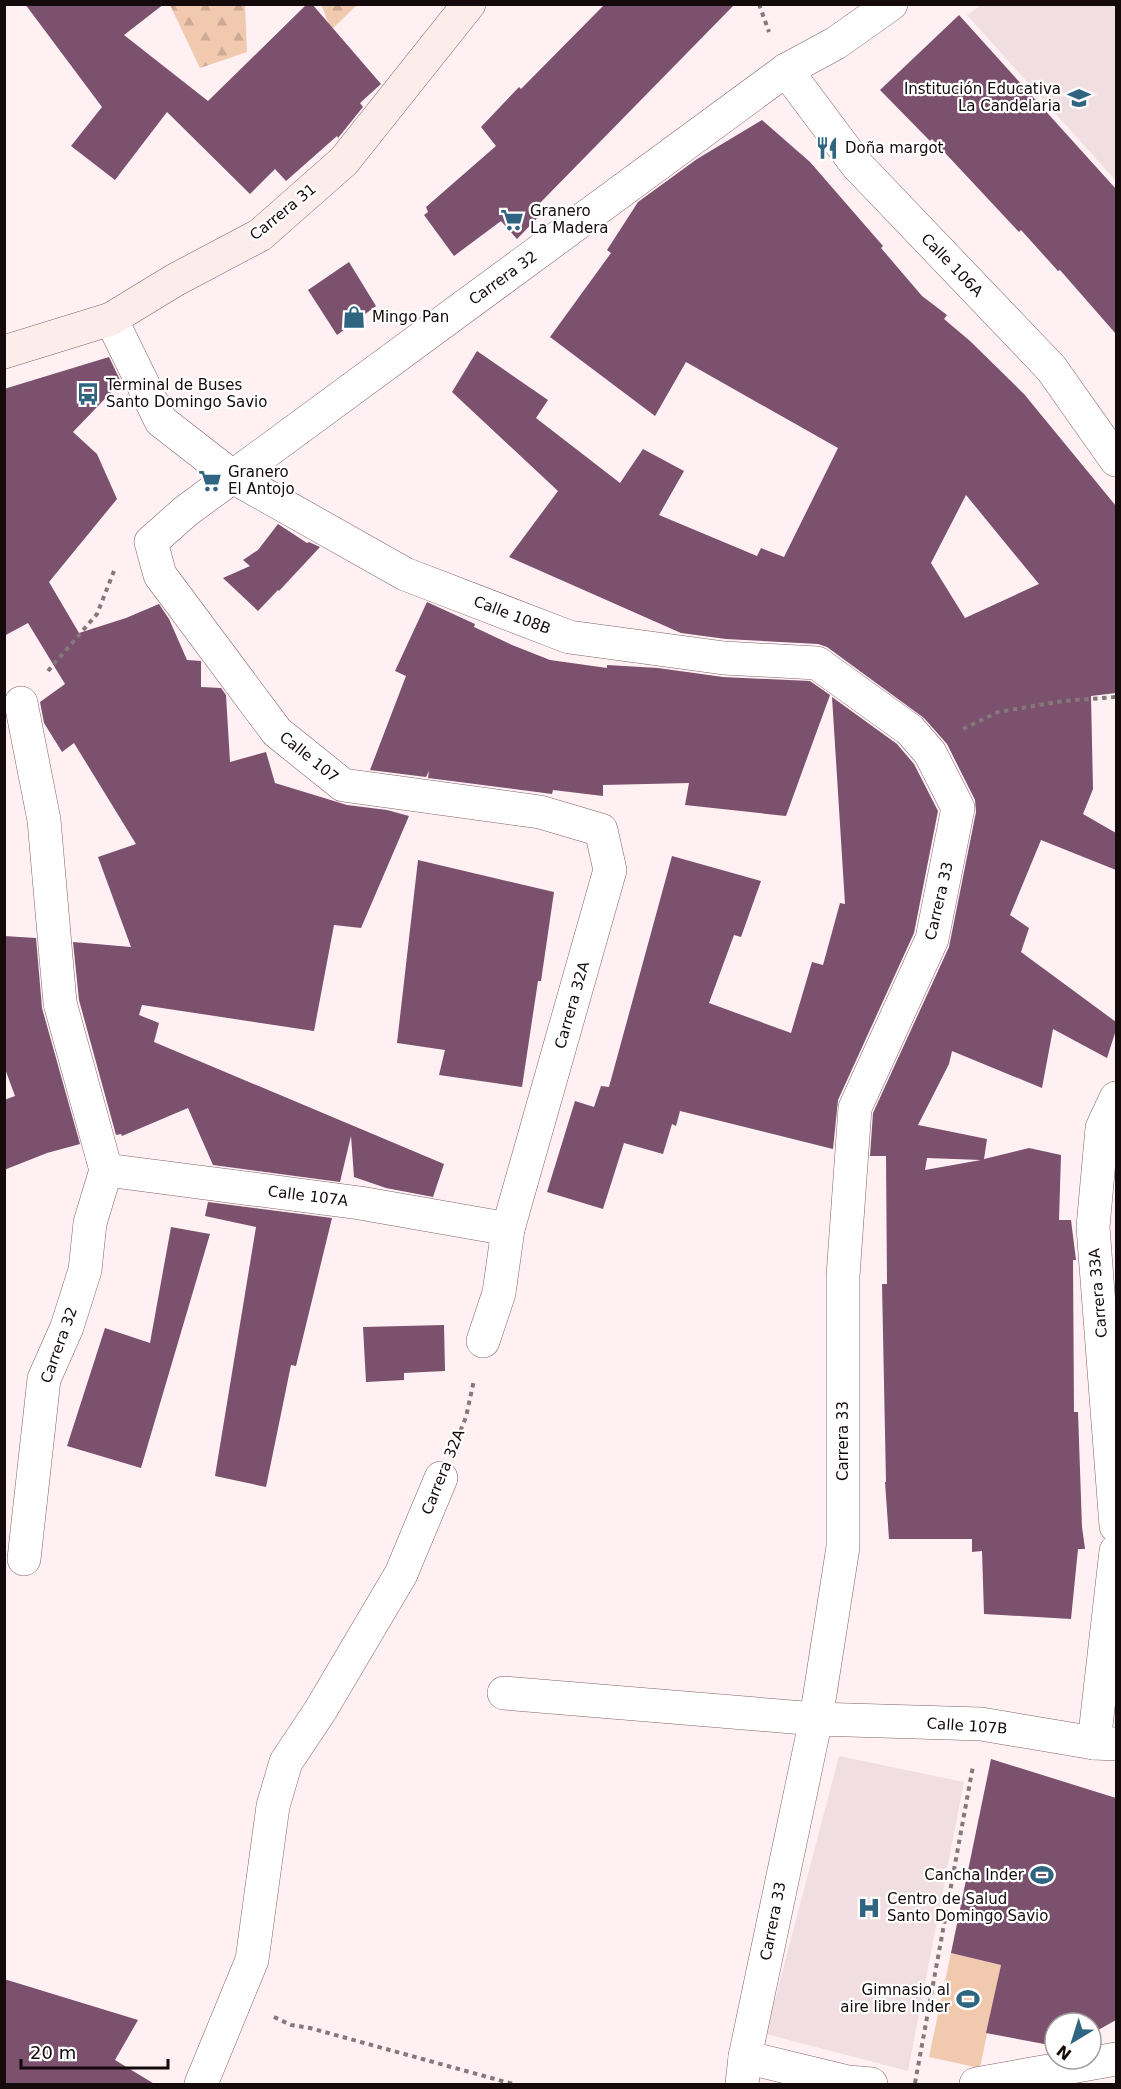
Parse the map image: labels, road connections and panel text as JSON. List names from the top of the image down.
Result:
{
  "streets": {
    "street": [
      "Carrera 31",
      "Calle 106A",
      "Carrera 32",
      "Calle 108B",
      "Calle 107",
      "Carrera 33",
      "Carrera 32A",
      "Calle 107A",
      "Carrera 33A",
      "Calle 107B"
    ]
  },
  "crossings": [
    ["Carrera 31", "Calle 108B"],
    ["Calle 106A", "Carrera 32"],
    ["Carrera 32", "Calle 108B"],
    ["Carrera 32", "Calle 107"],
    ["Carrera 32", "Calle 107A"],
    ["Calle 108B", "Carrera 33"],
    ["Calle 107", "Carrera 32A"],
    ["Carrera 33", "Calle 107B"],
    ["Carrera 32A", "Calle 107A"]
  ],
  "places": {
    "school or university": ["Institución Educativa La Candelaria"],
    "restaurant": ["Doña margot"],
    "supermarket": ["Granero La Madera", "Granero El Antojo"],
    "shop": ["Mingo Pan"],
    "bus stop": ["Terminal de Buses Santo Domingo Savio"],
    "sports": ["Cancha Inder", "Gimnasio al aire libre Inder"],
    "hospital": ["Centro de Salud Santo Domingo Savio"]
  },
  "scale_bar": "20 m",
  "north": "bottom left"
}
